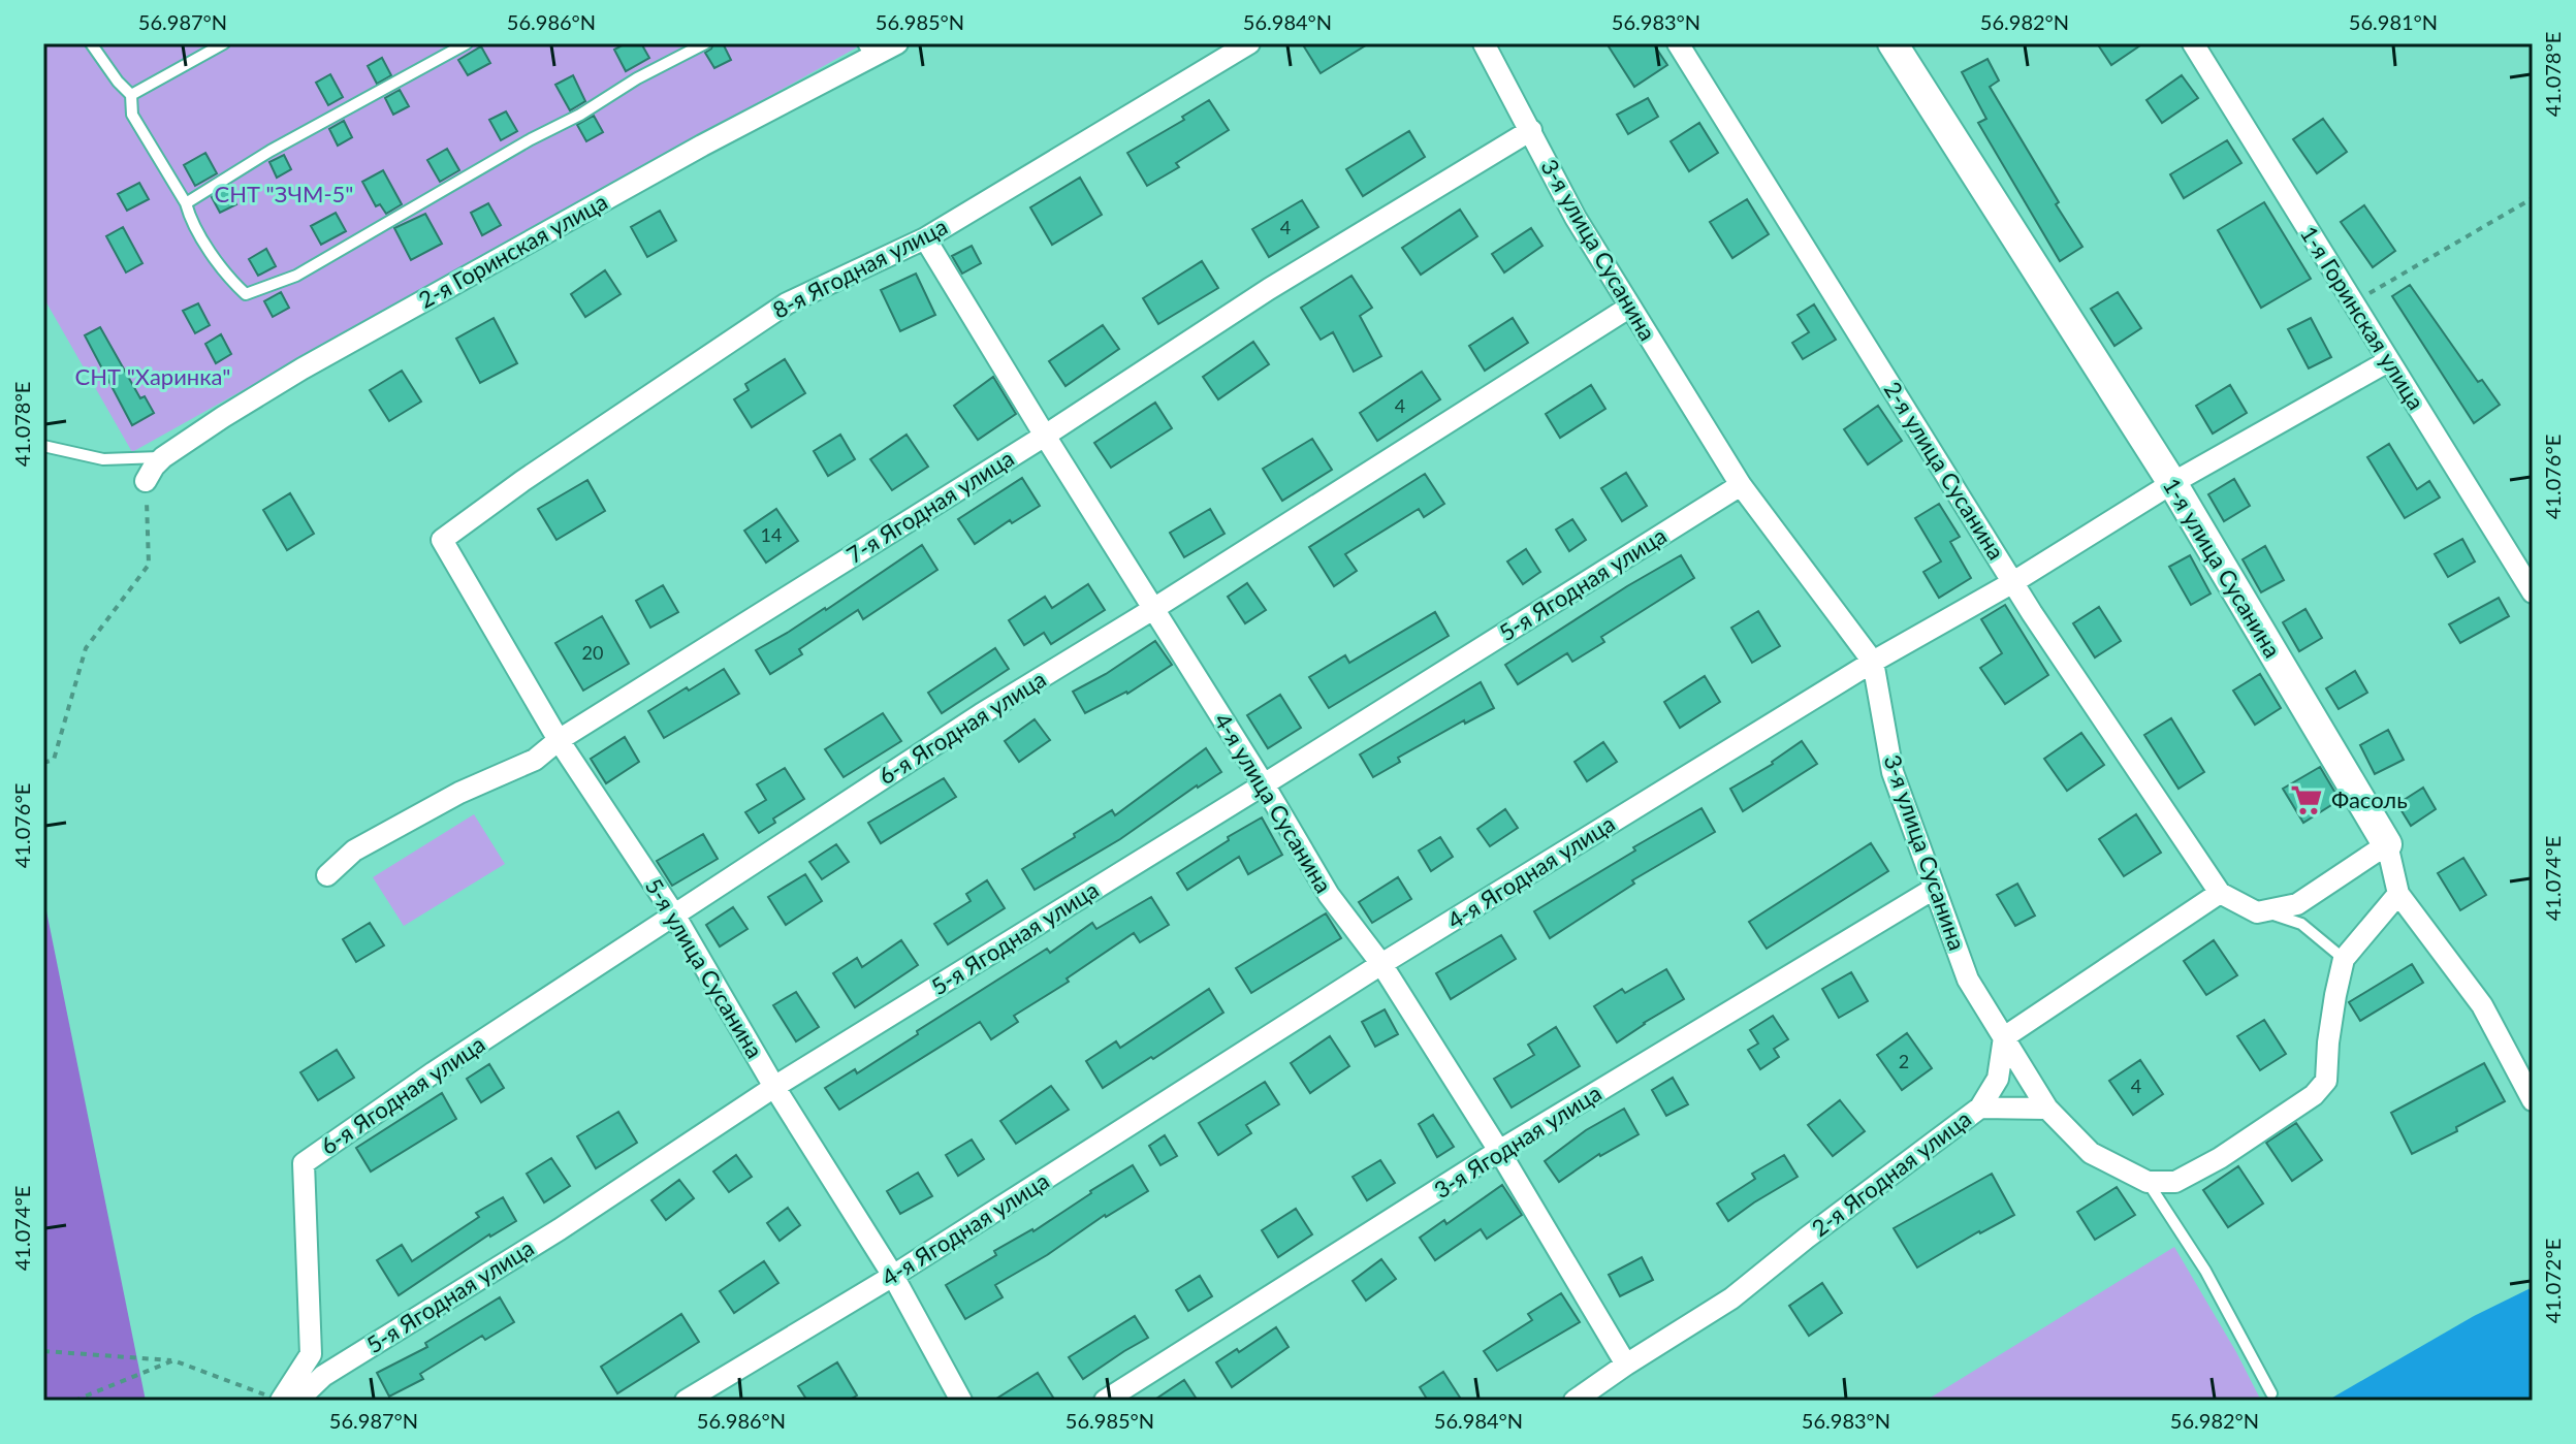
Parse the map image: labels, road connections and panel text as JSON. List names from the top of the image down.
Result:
{
  "streets": {
    "street": [
      "3-я улица Сусанина",
      "2-я Горинская улица",
      "8-я Ягодная улица",
      "1-я Горинская улица",
      "2-я улица Сусанина",
      "7-я Ягодная улица",
      "1-я улица Сусанина",
      "5-я Ягодная улица",
      "6-я Ягодная улица",
      "4-я улица Сусанина",
      "4-я Ягодная улица",
      "5-я улица Сусанина",
      "3-я Ягодная улица",
      "2-я Ягодная улица"
    ]
  },
  "crossings": [
    ["3-я улица Сусанина", "7-я Ягодная улица"],
    ["3-я улица Сусанина", "5-я Ягодная улица"],
    ["3-я улица Сусанина", "6-я Ягодная улица"],
    ["3-я улица Сусанина", "4-я Ягодная улица"],
    ["3-я улица Сусанина", "3-я Ягодная улица"],
    ["3-я улица Сусанина", "2-я Ягодная улица"],
    ["8-я Ягодная улица", "4-я улица Сусанина"],
    ["8-я Ягодная улица", "5-я улица Сусанина"],
    ["1-я Горинская улица", "4-я Ягодная улица"],
    ["2-я улица Сусанина", "4-я Ягодная улица"],
    ["7-я Ягодная улица", "4-я улица Сусанина"],
    ["7-я Ягодная улица", "5-я улица Сусанина"],
    ["1-я улица Сусанина", "4-я Ягодная улица"],
    ["5-я Ягодная улица", "4-я улица Сусанина"],
    ["5-я Ягодная улица", "5-я улица Сусанина"],
    ["6-я Ягодная улица", "4-я улица Сусанина"],
    ["6-я Ягодная улица", "5-я улица Сусанина"],
    ["4-я улица Сусанина", "4-я Ягодная улица"],
    ["4-я улица Сусанина", "3-я Ягодная улица"],
    ["4-я улица Сусанина", "2-я Ягодная улица"],
    ["4-я Ягодная улица", "5-я улица Сусанина"]
  ],
  "parks": ["СНТ \"ЗЧМ-5\"", "СНТ \"Харинка\""],
  "places": {
    "supermarket": ["Фасоль"]
  },
  "house_numbers": [
    "4",
    "4",
    "14",
    "20",
    "2",
    "4"
  ],
  "coordinates": [
    "56.987°N",
    "56.986°N",
    "56.985°N",
    "56.984°N",
    "56.983°N",
    "56.982°N",
    "56.981°N",
    "41.078°E",
    "41.076°E",
    "41.074°E",
    "41.072°E"
  ]
}
